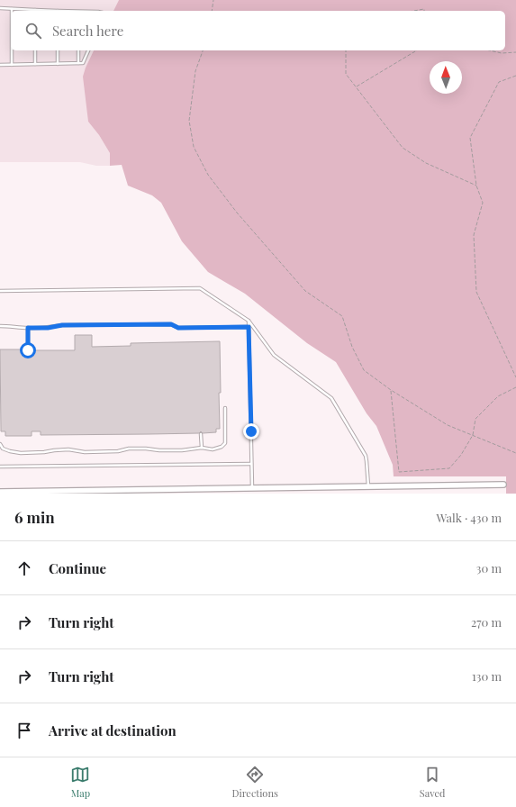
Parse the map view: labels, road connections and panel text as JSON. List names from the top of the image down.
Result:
{
  "north": "top",
  "page": {
    "search": "Search here",
    "heading": ["6 min", "Walk · 430 m"],
    "list": [
      ["Continue", "30 m"],
      ["Turn right", "270 m"],
      ["Turn right", "130 m"],
      "Arrive at destination"
    ],
    "nav": ["Map", "Directions", "Saved"]
  }
}
